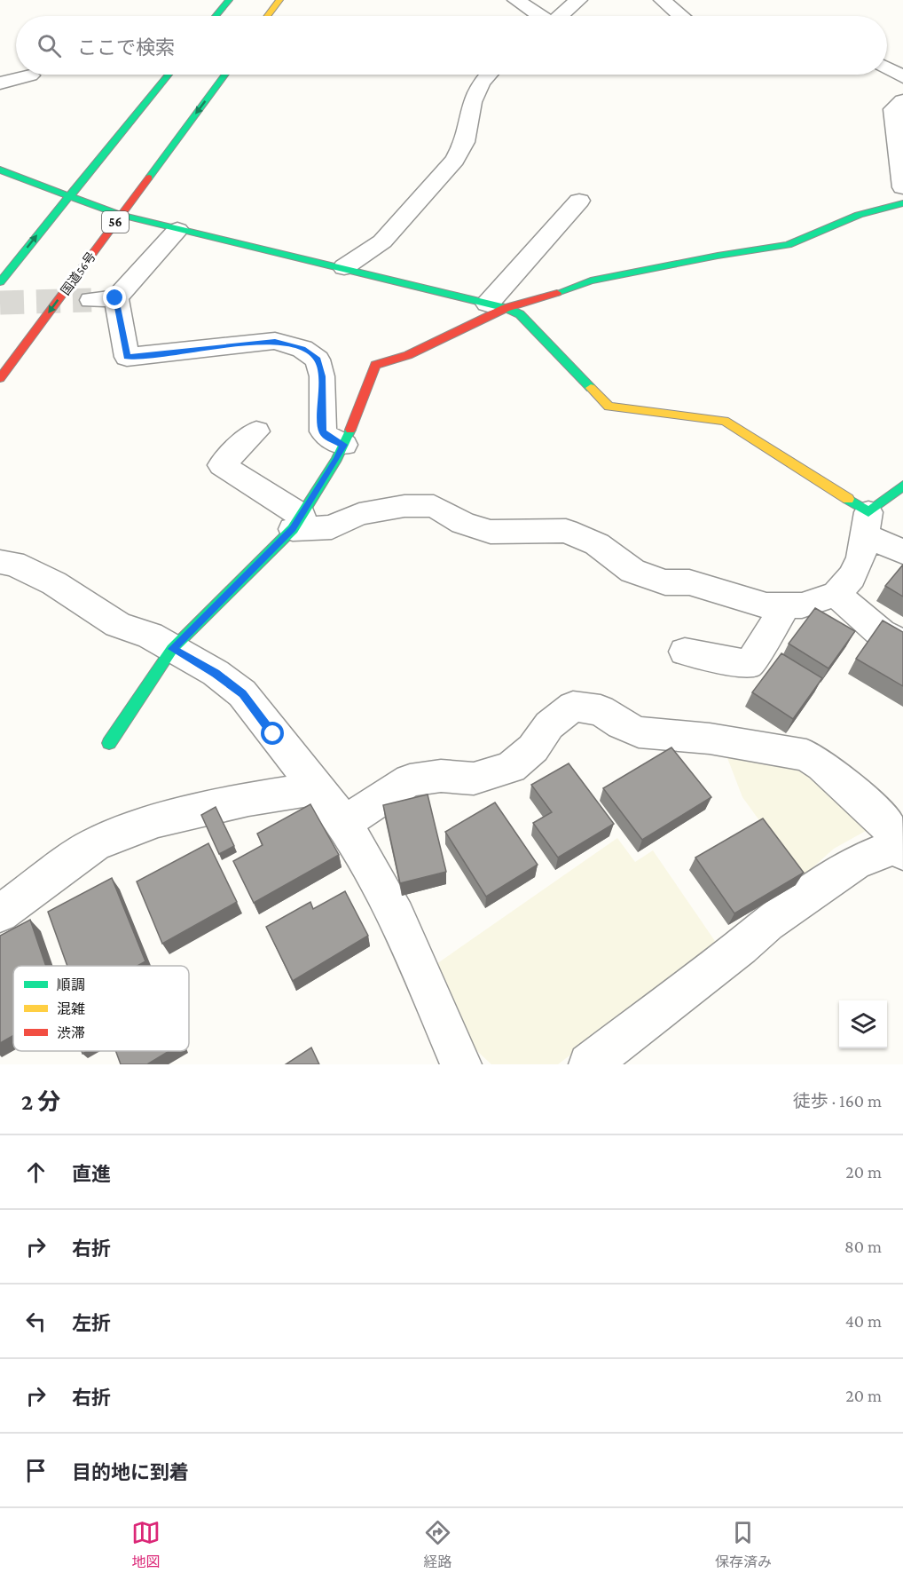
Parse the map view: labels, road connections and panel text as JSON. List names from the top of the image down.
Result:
{
  "streets": {
    "main road": ["56", "国道56号"]
  },
  "legend": ["順調", "混雑", "渋滞"],
  "page": {
    "search": "ここで検索",
    "heading": ["2 分", "徒歩 · 160 m"],
    "list": [
      ["直進", "20 m"],
      ["右折", "80 m"],
      ["左折", "40 m"],
      ["右折", "20 m"],
      "目的地に到着"
    ],
    "nav": ["地図", "経路", "保存済み"]
  }
}
